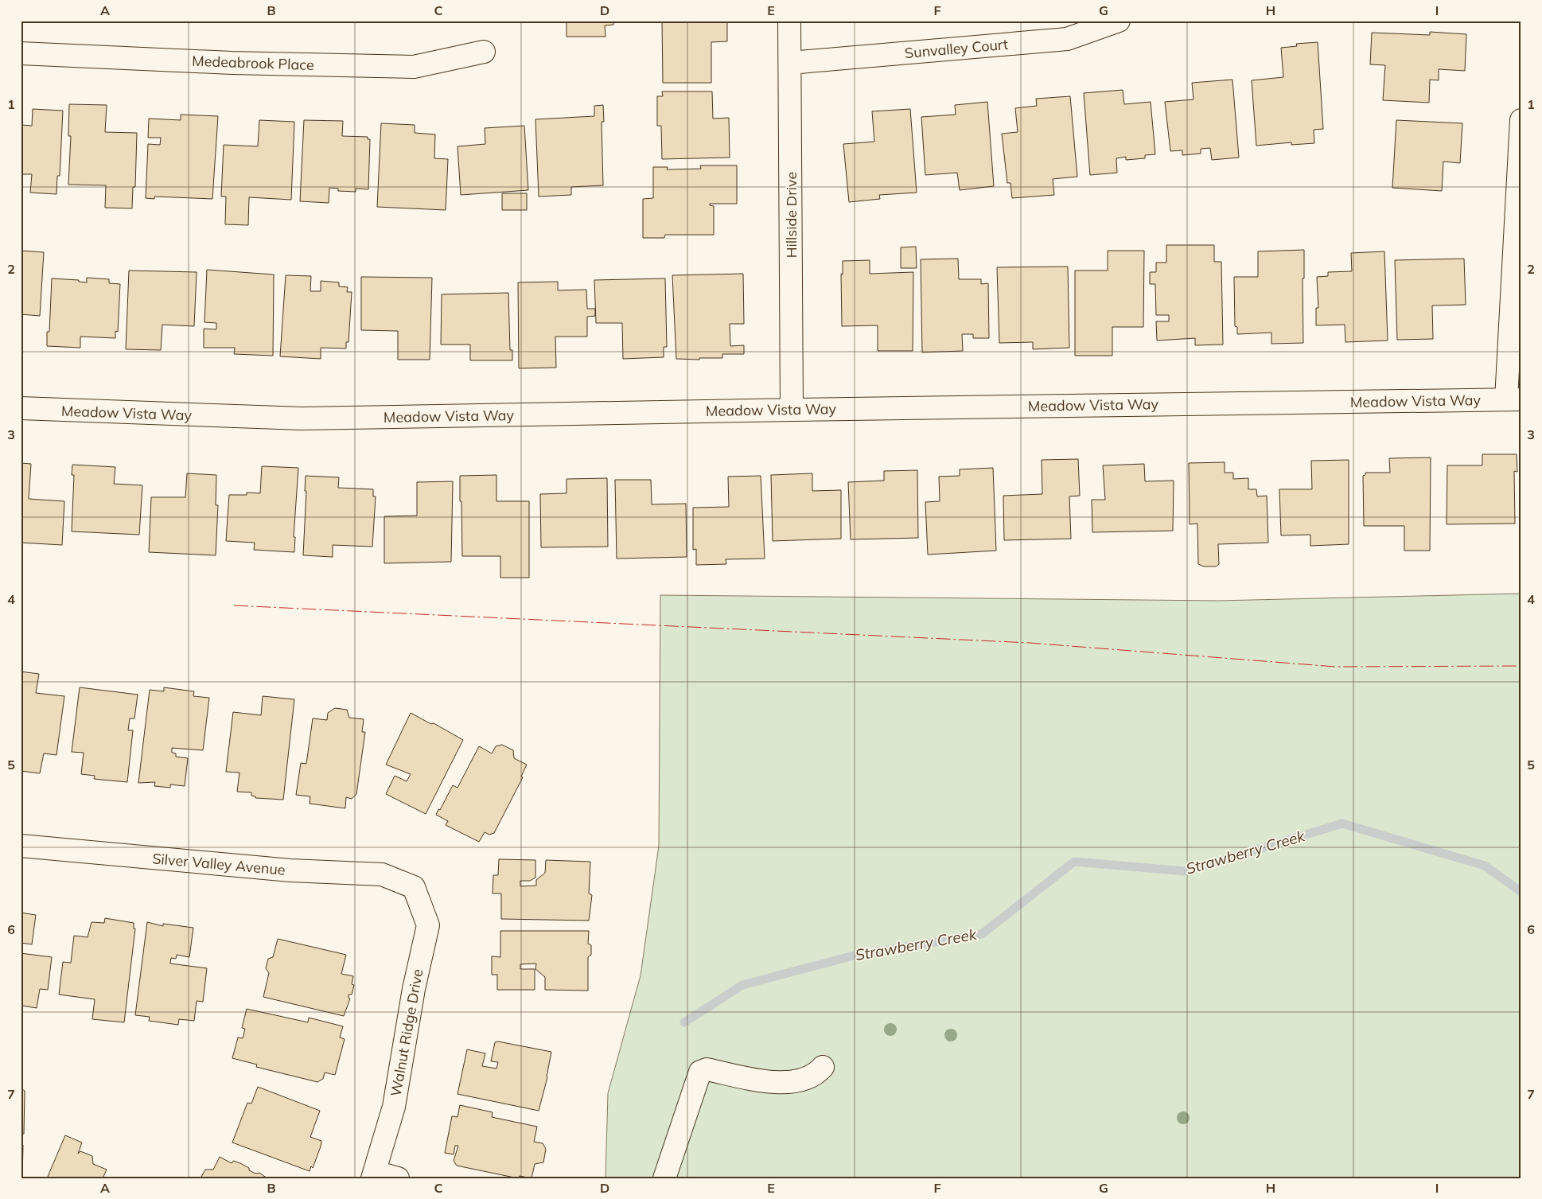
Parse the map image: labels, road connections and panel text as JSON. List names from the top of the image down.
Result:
{
  "streets": {
    "street": [
      "Sunvalley Court",
      "Medeabrook Place",
      "Hillside Drive",
      "Meadow Vista Way",
      "Silver Valley Avenue",
      "Walnut Ridge Drive"
    ]
  },
  "crossings": [
    ["Sunvalley Court", "Hillside Drive"],
    ["Hillside Drive", "Meadow Vista Way"],
    ["Silver Valley Avenue", "Walnut Ridge Drive"]
  ],
  "water": ["Strawberry Creek"],
  "grid": {
    "columns": [
      "A",
      "B",
      "C",
      "D",
      "E",
      "F",
      "G",
      "H",
      "I"
    ],
    "rows": [
      "1",
      "2",
      "3",
      "4",
      "5",
      "6",
      "7"
    ]
  }
}
